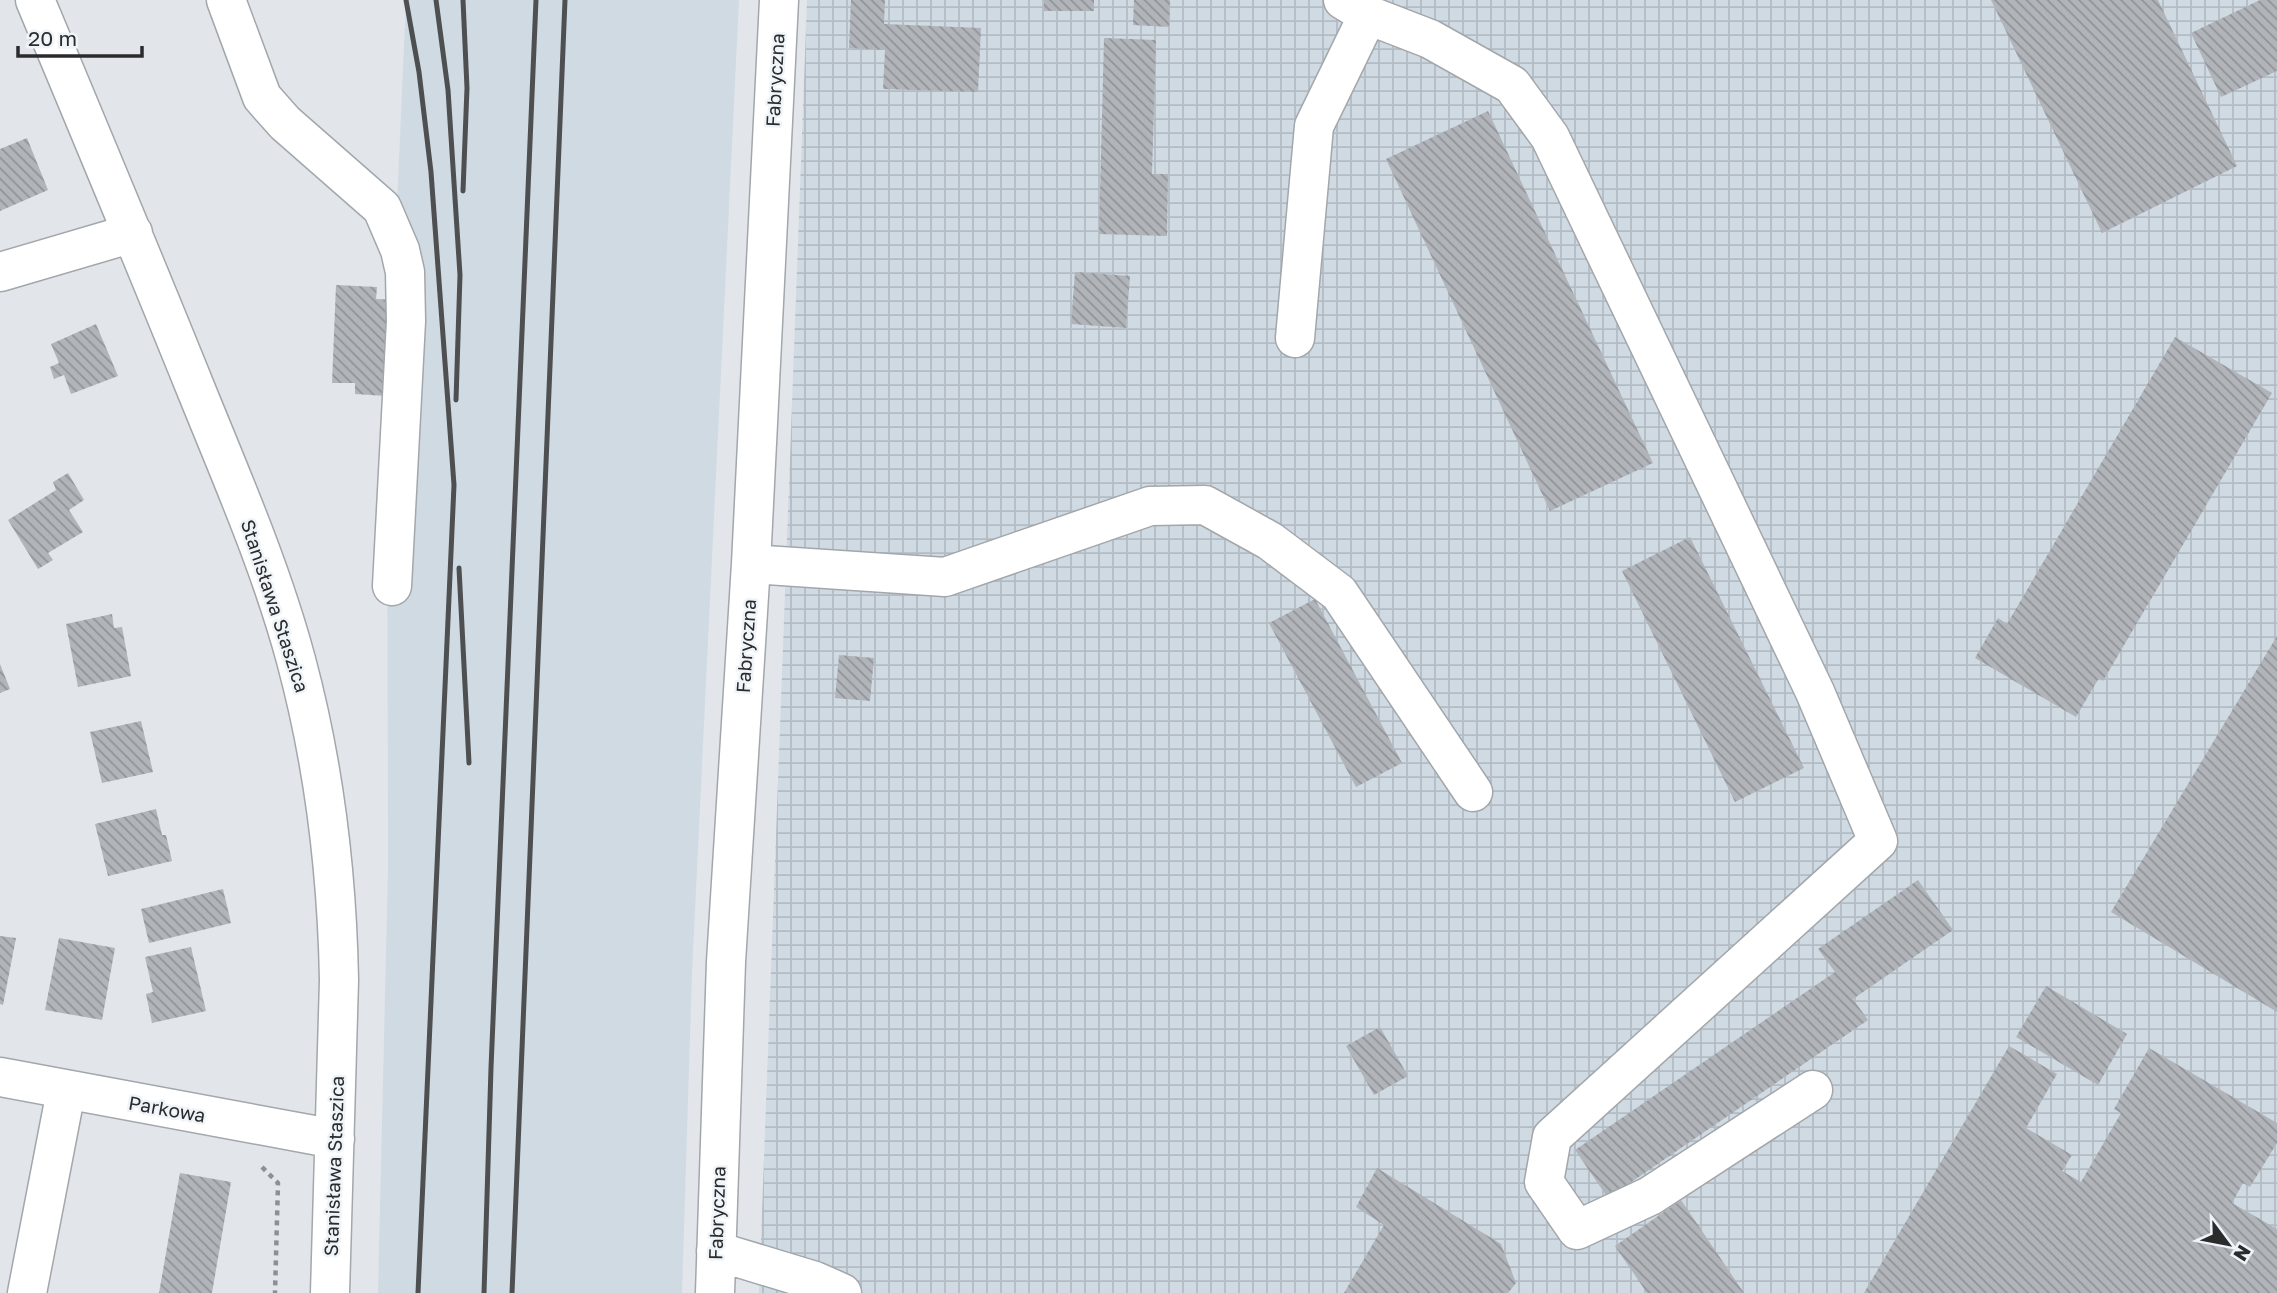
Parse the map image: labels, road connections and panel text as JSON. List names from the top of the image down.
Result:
{
  "streets": {
    "street": ["Fabryczna", "Stanisława Staszica", "Parkowa"]
  },
  "crossings": [
    ["Stanisława Staszica", "Parkowa"]
  ],
  "scale_bar": "20 m",
  "north": "bottom right"
}
